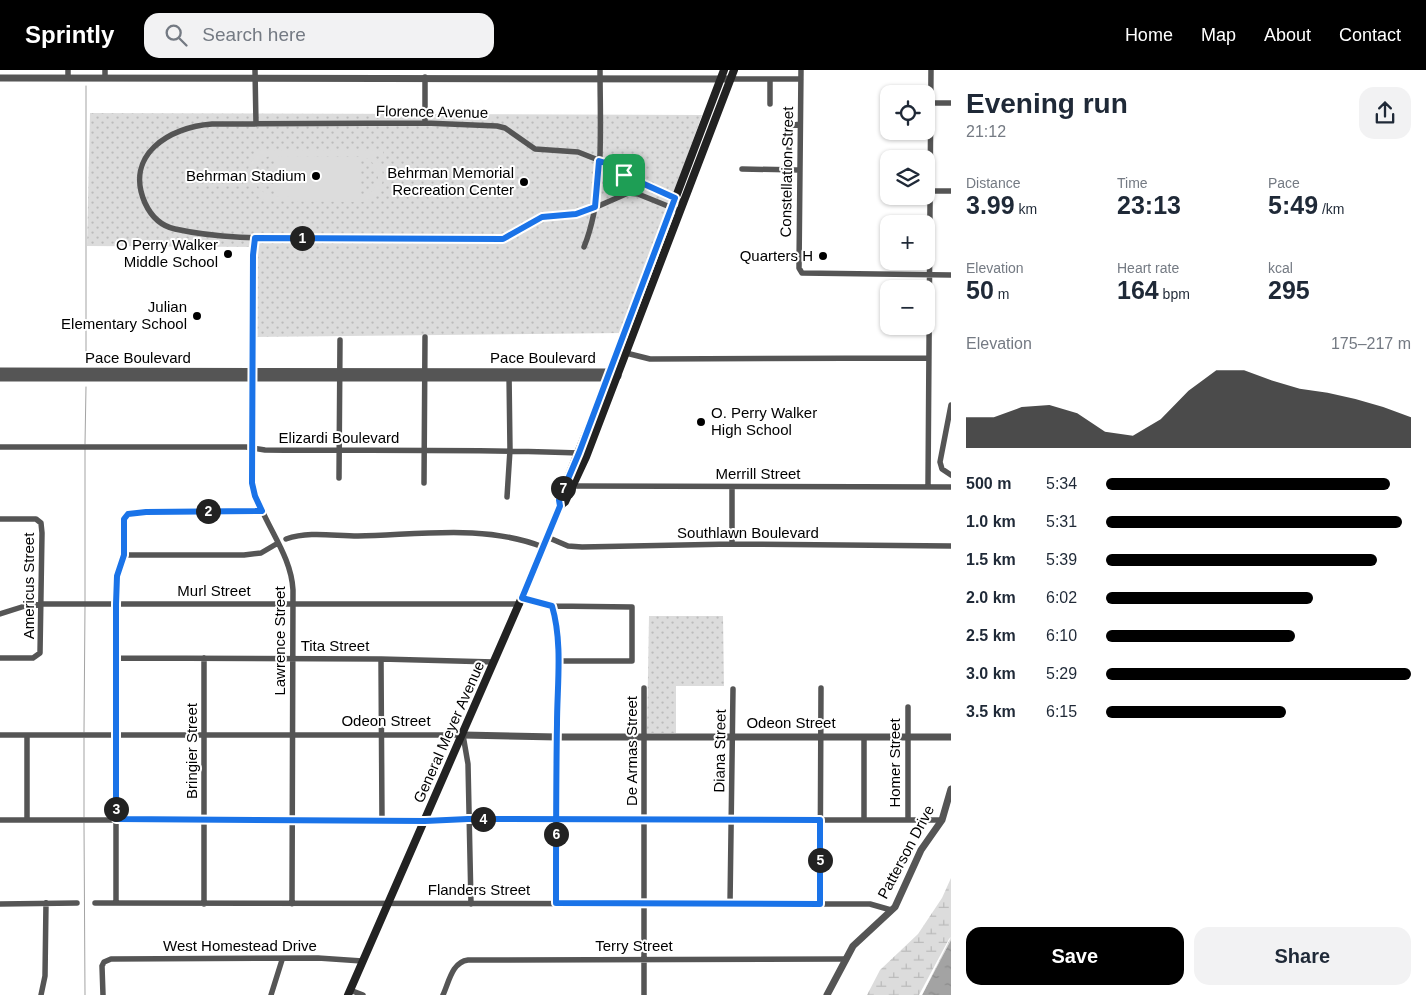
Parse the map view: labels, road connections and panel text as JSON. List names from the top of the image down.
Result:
{
  "streets": {
    "main road": ["General Meyer Avenue"],
    "street": [
      "Florence Avenue",
      "Constellation Street",
      "Pace Boulevard",
      "Elizardi Boulevard",
      "Merrill Street",
      "Southlawn Boulevard",
      "Americus Street",
      "Murl Street",
      "Lawrence Street",
      "Tita Street",
      "Odeon Street",
      "Bringier Street",
      "De Armas Street",
      "Diana Street",
      "Homer Street",
      "Patterson Drive",
      "Flanders Street",
      "West Homestead Drive",
      "Terry Street"
    ]
  },
  "crossings": [
    ["Florence Avenue", "General Meyer Avenue"],
    ["Pace Boulevard", "Lawrence Street"],
    ["Pace Boulevard", "General Meyer Avenue"],
    ["Elizardi Boulevard", "Lawrence Street"],
    ["Elizardi Boulevard", "General Meyer Avenue"],
    ["Merrill Street", "General Meyer Avenue"],
    ["Southlawn Boulevard", "General Meyer Avenue"],
    ["Americus Street", "Murl Street"],
    ["Murl Street", "Lawrence Street"],
    ["Murl Street", "General Meyer Avenue"],
    ["Lawrence Street", "Tita Street"],
    ["Lawrence Street", "Odeon Street"],
    ["Lawrence Street", "Flanders Street"],
    ["Tita Street", "General Meyer Avenue"],
    ["Tita Street", "Bringier Street"],
    ["Odeon Street", "General Meyer Avenue"],
    ["Odeon Street", "Bringier Street"],
    ["Odeon Street", "De Armas Street"],
    ["Odeon Street", "Diana Street"],
    ["Odeon Street", "Homer Street"],
    ["General Meyer Avenue", "Flanders Street"],
    ["General Meyer Avenue", "West Homestead Drive"],
    ["Bringier Street", "Flanders Street"],
    ["De Armas Street", "Flanders Street"],
    ["De Armas Street", "Terry Street"],
    ["Diana Street", "Flanders Street"],
    ["Patterson Drive", "Flanders Street"],
    ["Patterson Drive", "Terry Street"]
  ],
  "places": [
    "Behrman Stadium",
    "Behrman Memorial Recreation Center",
    "O Perry Walker Middle School",
    "Quarters H",
    "Julian Elementary School",
    "O. Perry Walker High School"
  ],
  "page": {
    "header": "Sprintly",
    "search": "Search here",
    "nav": [
      "Home",
      "Map",
      "About",
      "Contact"
    ],
    "heading": ["Evening run", "21:12"],
    "map_buttons": ["+", "−"],
    "stats": [
      ["Distance", "3.99 km"],
      ["Time", "23:13"],
      ["Pace", "5:49 /km"],
      ["Elevation", "50 m"],
      ["Heart rate", "164 bpm"],
      ["kcal", "295"]
    ],
    "pins": [
      "1",
      "7",
      "2",
      "3",
      "4",
      "6",
      "5"
    ],
    "chart": ["Elevation", "175–217 m"],
    "list": [
      {
        "name": "500 m",
        "note": "5:34"
      },
      {
        "name": "1.0 km",
        "note": "5:31"
      },
      {
        "name": "1.5 km",
        "note": "5:39"
      },
      {
        "name": "2.0 km",
        "note": "6:02"
      },
      {
        "name": "2.5 km",
        "note": "6:10"
      },
      {
        "name": "3.0 km",
        "note": "5:29"
      },
      {
        "name": "3.5 km",
        "note": "6:15"
      }
    ],
    "buttons": ["Save", "Share"]
  }
}
